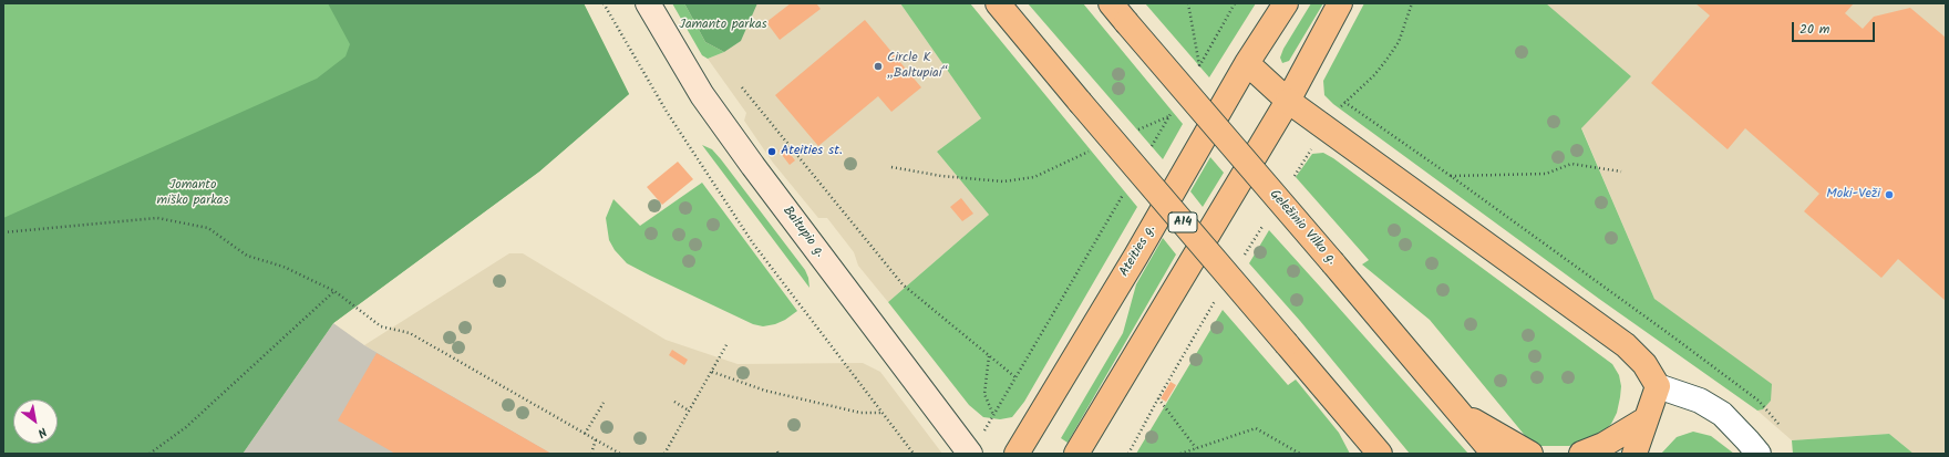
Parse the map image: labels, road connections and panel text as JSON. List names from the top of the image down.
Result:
{
  "streets": {
    "main road": ["A14", "Geležinio Vilko g.", "Ateities g."],
    "street": ["Baltupio g."]
  },
  "parks": ["Jamanto parkas", "Jomanto miško parkas"],
  "places": ["Circle K „Baltupiai“", "Ateities st.", "Moki-Veži"],
  "scale_bar": "20 m",
  "north": "bottom right"
}
